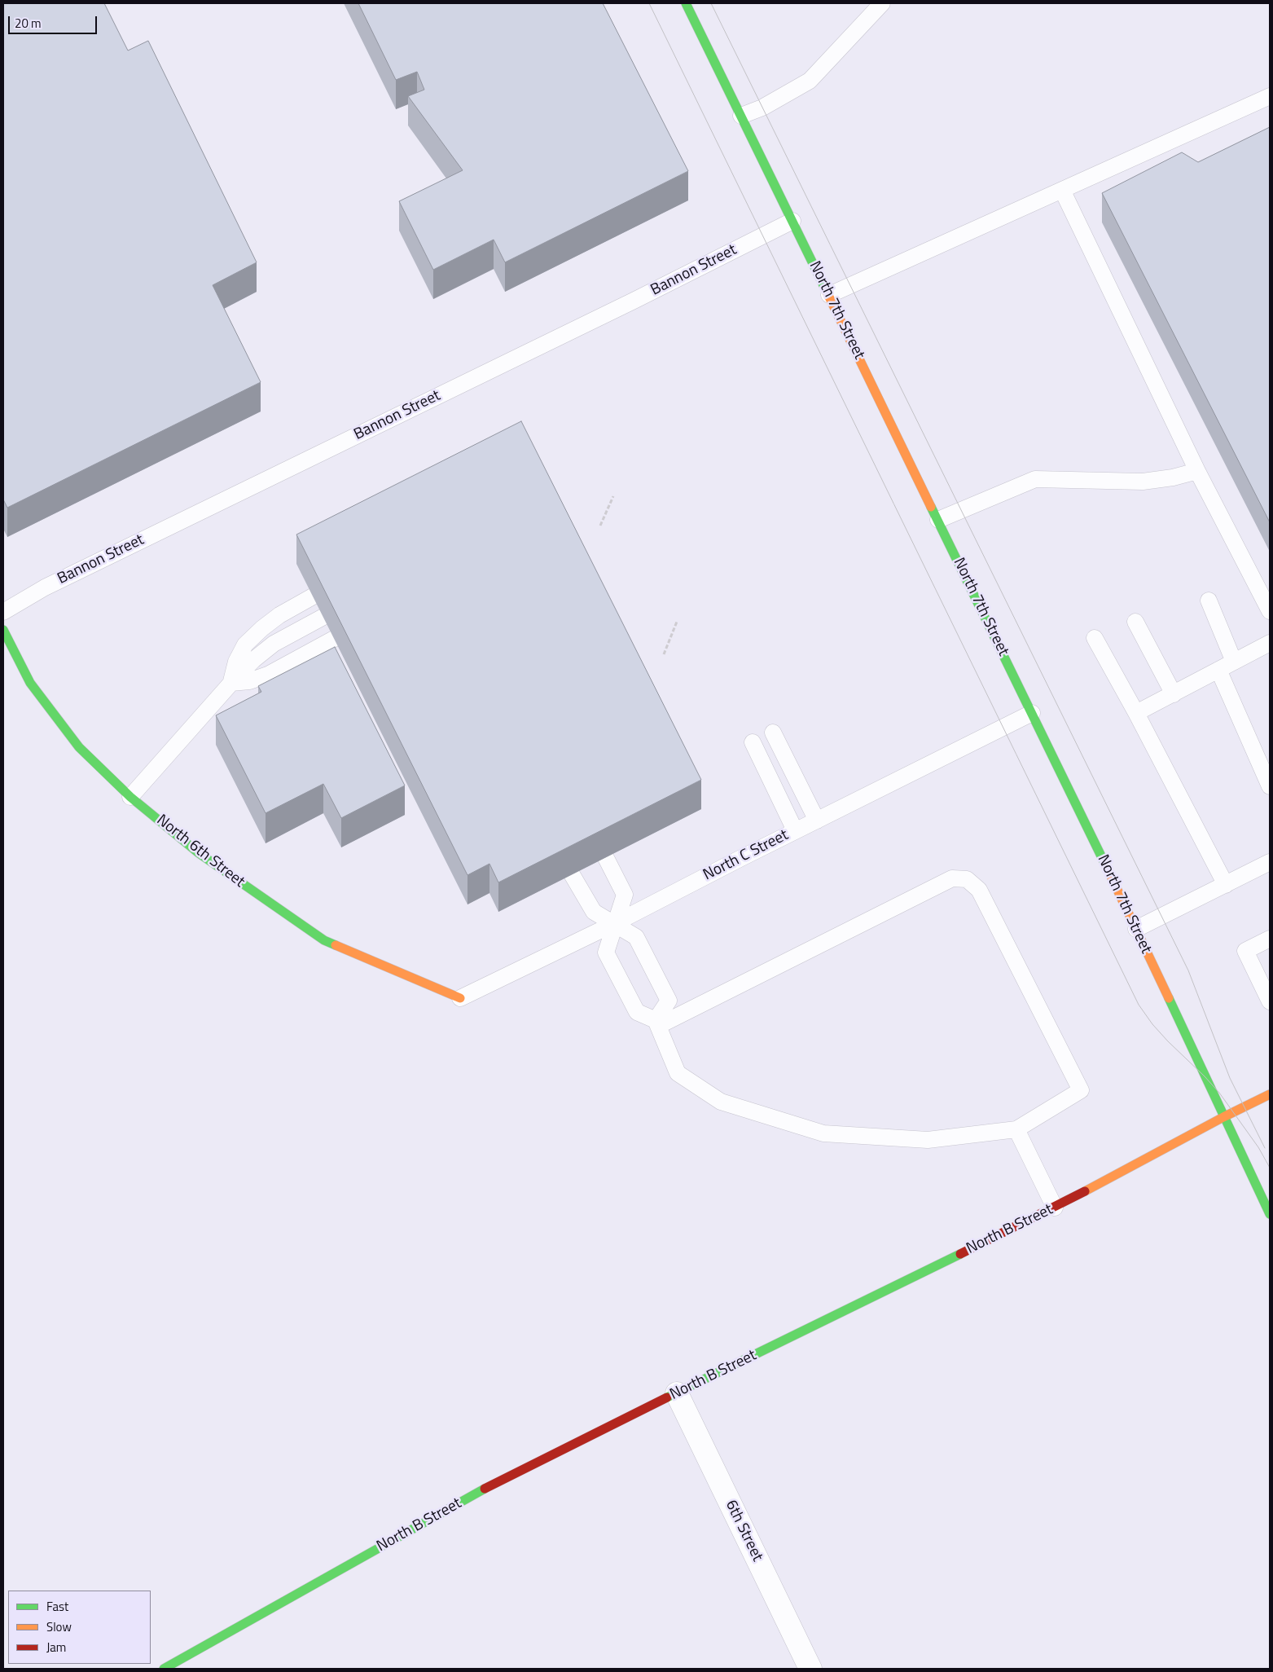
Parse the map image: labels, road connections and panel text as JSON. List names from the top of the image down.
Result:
{
  "streets": {
    "street": [
      "North 7th Street",
      "North 6th Street",
      "North B Street",
      "6th Street"
    ],
    "lane": ["Bannon Street", "North C Street"]
  },
  "crossings": [
    ["Bannon Street", "North 7th Street"],
    ["North 7th Street", "North C Street"],
    ["North 7th Street", "North B Street"],
    ["North 6th Street", "North C Street"],
    ["North B Street", "6th Street"]
  ],
  "legend": ["Fast", "Slow", "Jam"],
  "scale_bar": "20 m"
}
